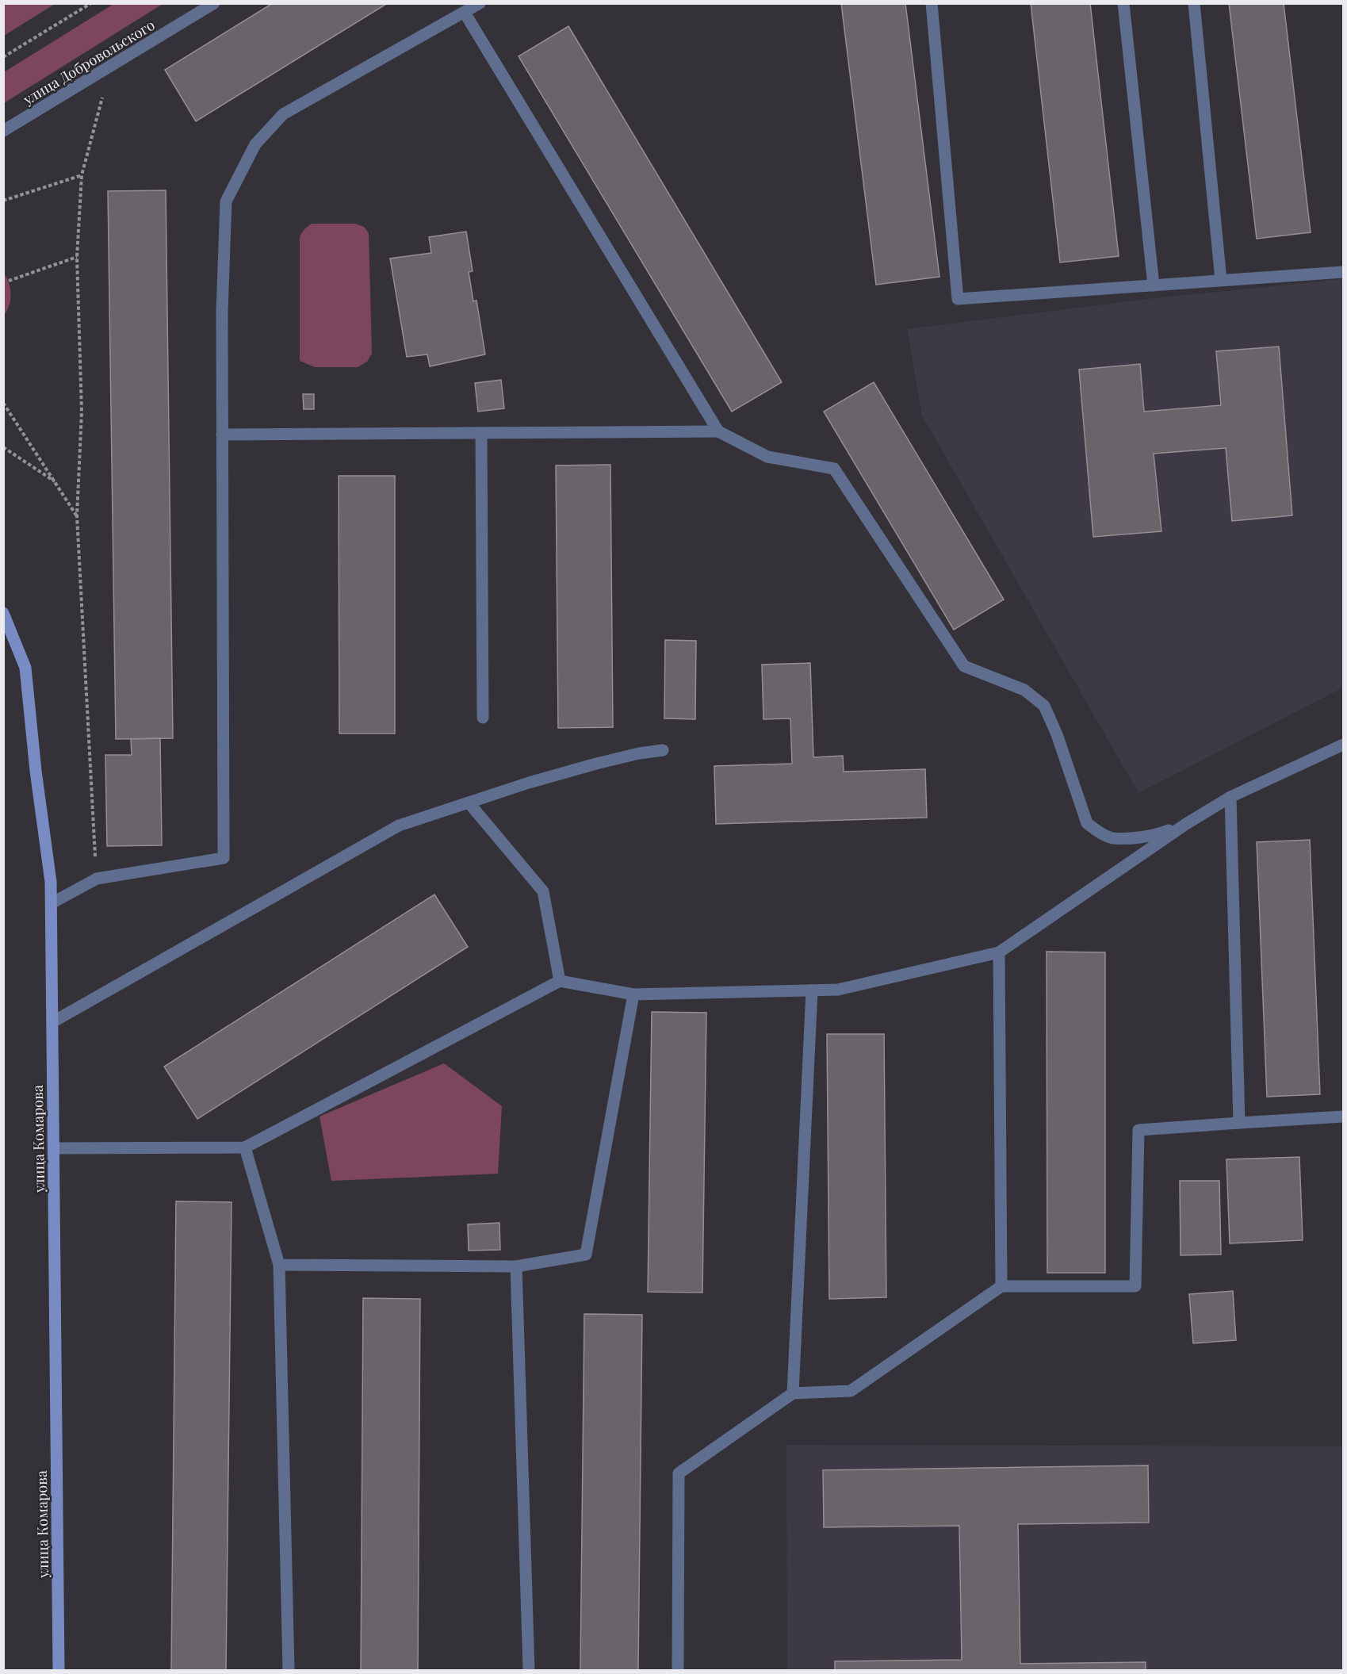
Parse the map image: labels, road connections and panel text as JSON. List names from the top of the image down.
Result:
{
  "streets": {
    "main road": ["улица Комарова"],
    "street": ["улица Добровольского"]
  }
}
